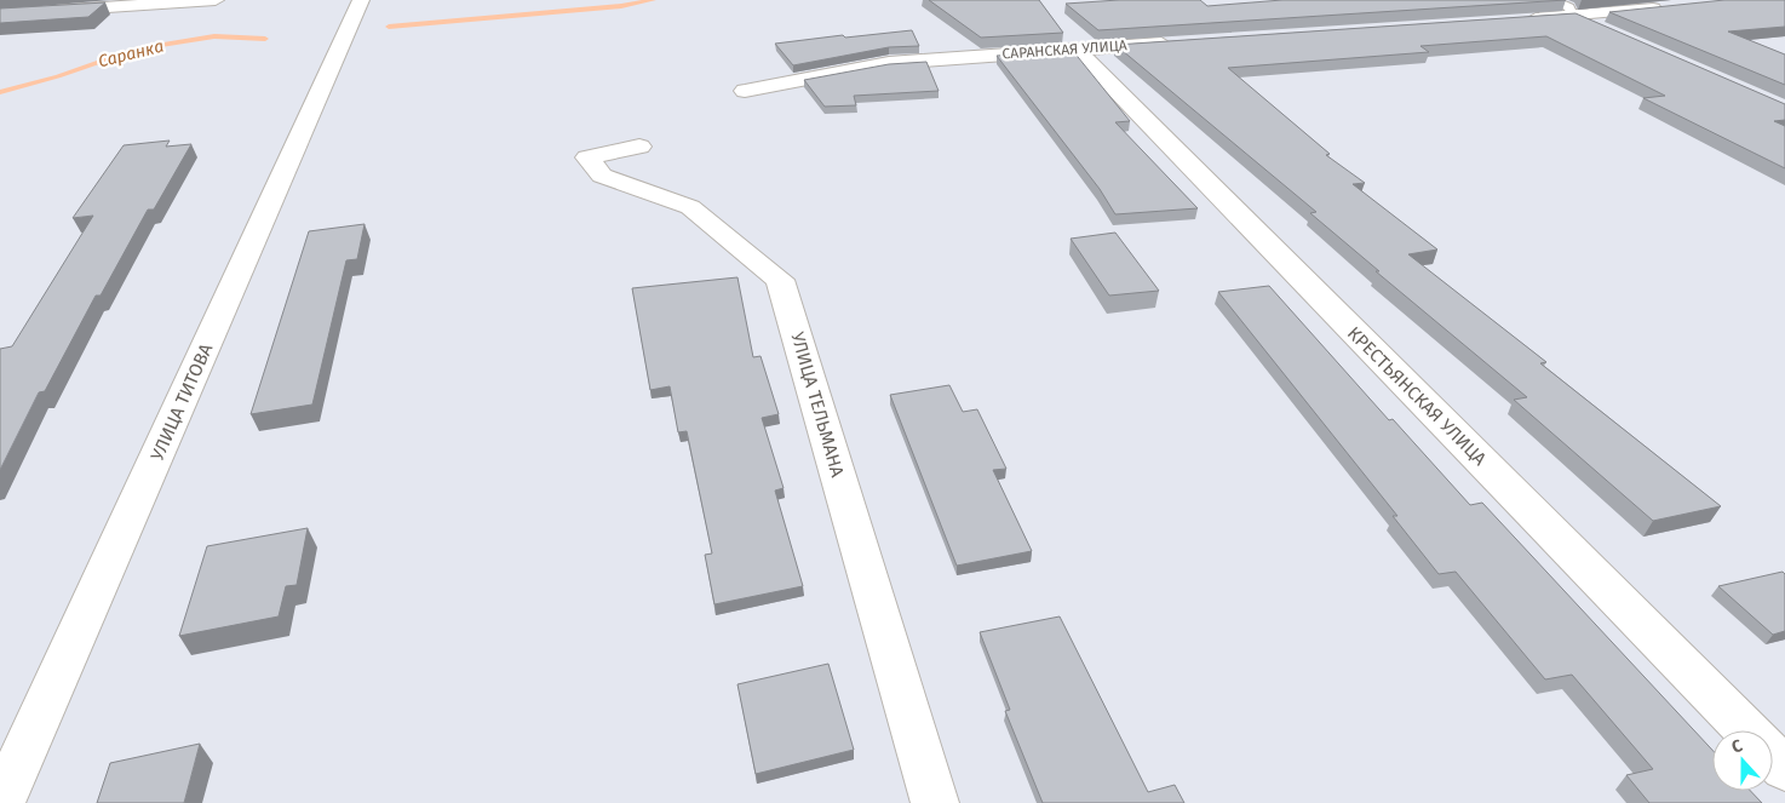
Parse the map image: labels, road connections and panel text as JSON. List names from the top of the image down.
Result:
{
  "streets": {
    "street": [
      "САРАНСКАЯ УЛИЦА",
      "КРЕСТЬЯНСКАЯ УЛИЦА",
      "УЛИЦА ТИТОВА",
      "УЛИЦА ТЕЛЬМАНА"
    ]
  },
  "crossings": [
    ["САРАНСКАЯ УЛИЦА", "КРЕСТЬЯНСКАЯ УЛИЦА"]
  ],
  "water": ["Саранка"],
  "north": "top"
}
